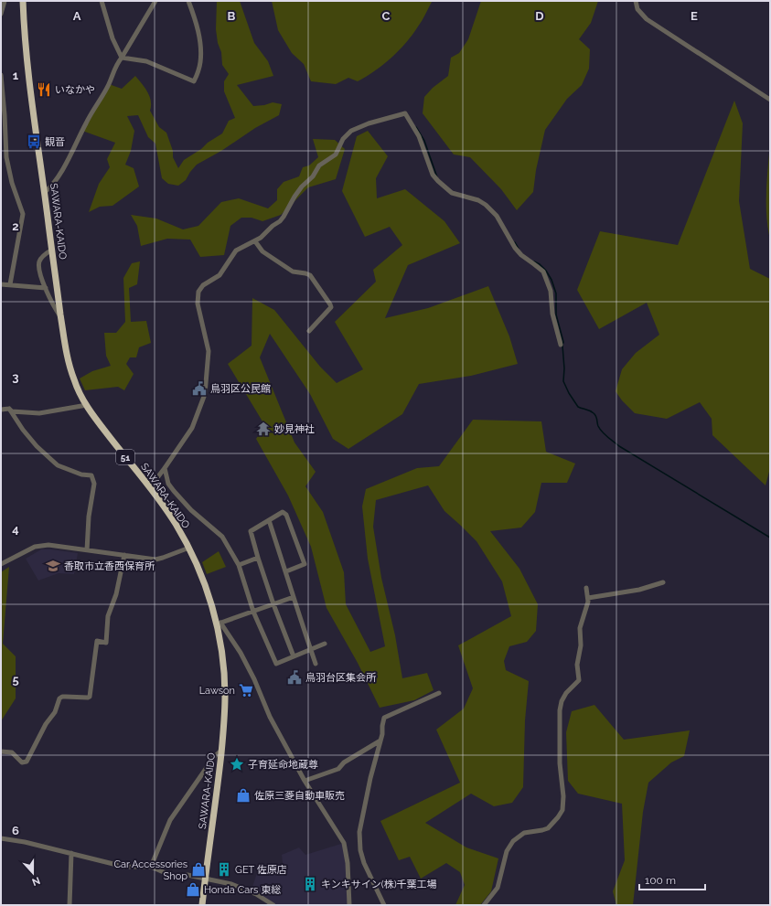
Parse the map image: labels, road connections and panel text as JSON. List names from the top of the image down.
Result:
{
  "streets": {
    "highway": ["SAWARA-KAIDO", "51"]
  },
  "places": {
    "restaurant": ["いなかや"],
    "bus stop": ["観音"],
    "public building": ["鳥羽区公民館", "鳥羽台区集会所"],
    "temple": ["妙見神社"],
    "school or university": ["香取市立香西保育所"],
    "supermarket": ["Lawson"],
    "place": ["子育延命地蔵尊"],
    "shop": ["佐原三菱自動車販売", "Car Accessories Shop", "Honda Cars 東総"],
    "building": ["GET 佐原店", "キンキサイン(株)千葉工場"]
  },
  "scale_bar": "100 m",
  "north": "bottom",
  "grid": {
    "columns": [
      "A",
      "B",
      "C",
      "D",
      "E"
    ],
    "rows": [
      "1",
      "2",
      "3",
      "4",
      "5",
      "6"
    ]
  }
}
